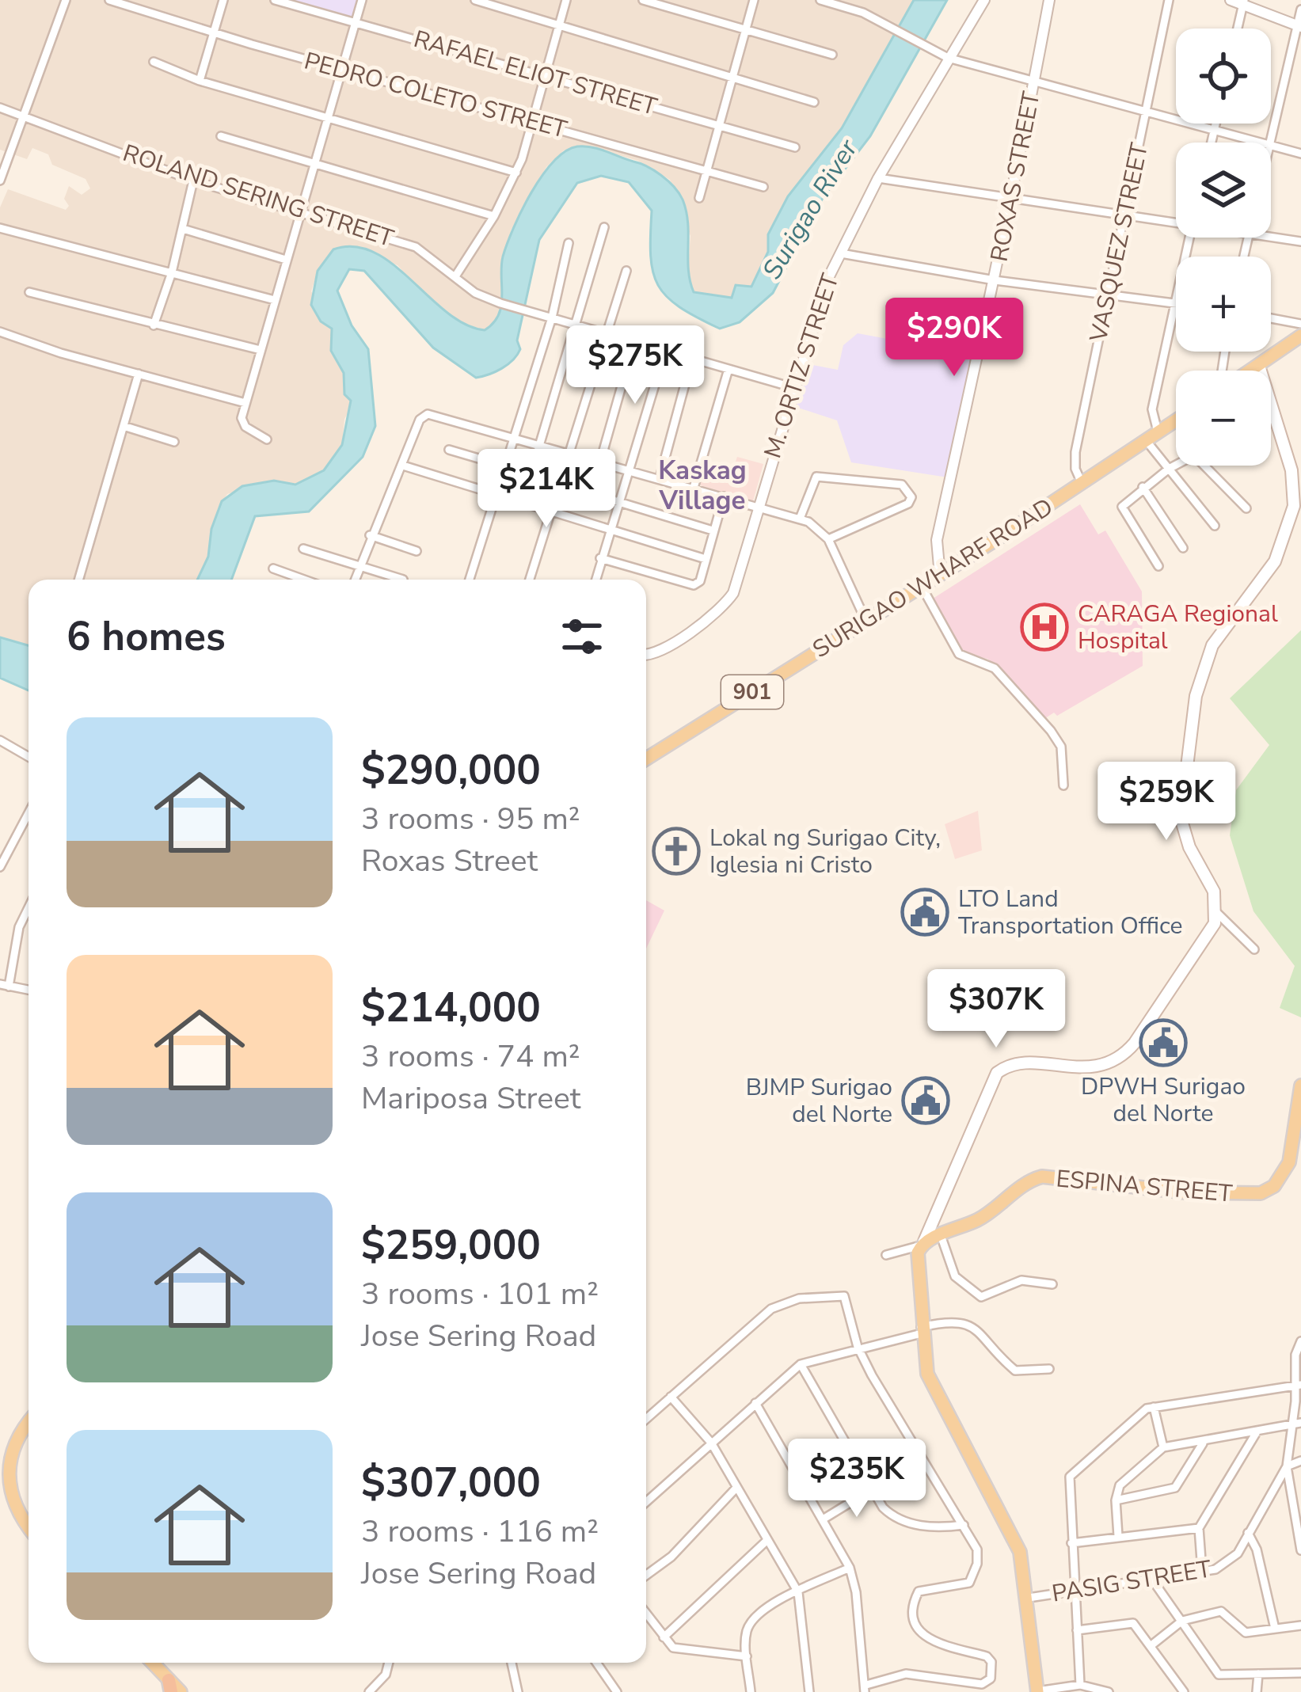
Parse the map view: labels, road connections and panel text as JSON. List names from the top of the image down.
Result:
{
  "streets": {
    "main road": ["SURIGAO WHARF ROAD", "901", "ESPINA STREET"],
    "street": [
      "RAFAEL ELIOT STREET",
      "PEDRO COLETO STREET",
      "ROXAS STREET",
      "ROLAND SERING STREET",
      "VASQUEZ STREET",
      "M. ORTIZ STREET",
      "PASIG STREET"
    ]
  },
  "crossings": [
    ["ROXAS STREET", "SURIGAO WHARF ROAD"],
    ["ROLAND SERING STREET", "M. ORTIZ STREET"],
    ["VASQUEZ STREET", "SURIGAO WHARF ROAD"],
    ["VASQUEZ STREET", "901"],
    ["SURIGAO WHARF ROAD", "901"]
  ],
  "districts": ["Kaskag Village"],
  "water": ["Surigao River"],
  "places": {
    "hospital": ["CARAGA Regional Hospital"],
    "church": ["Lokal ng Surigao City, Iglesia ni Cristo"],
    "public building": ["LTO Land Transportation Office", "DPWH Surigao del Norte", "BJMP Surigao del Norte"]
  },
  "page": {
    "map_buttons": ["+", "−"],
    "price": [
      "$290K",
      "$275K",
      "$214K",
      "$259K",
      "$307K",
      "$235K"
    ],
    "heading": "6 homes",
    "list": [
      {
        "name": "$290,000",
        "note": "3 rooms · 95 m² · Roxas Street"
      },
      {
        "name": "$214,000",
        "note": "3 rooms · 74 m² · Mariposa Street"
      },
      {
        "name": "$259,000",
        "note": "3 rooms · 101 m² · Jose Sering Road"
      },
      {
        "name": "$307,000",
        "note": "3 rooms · 116 m² · Jose Sering Road"
      }
    ]
  }
}
